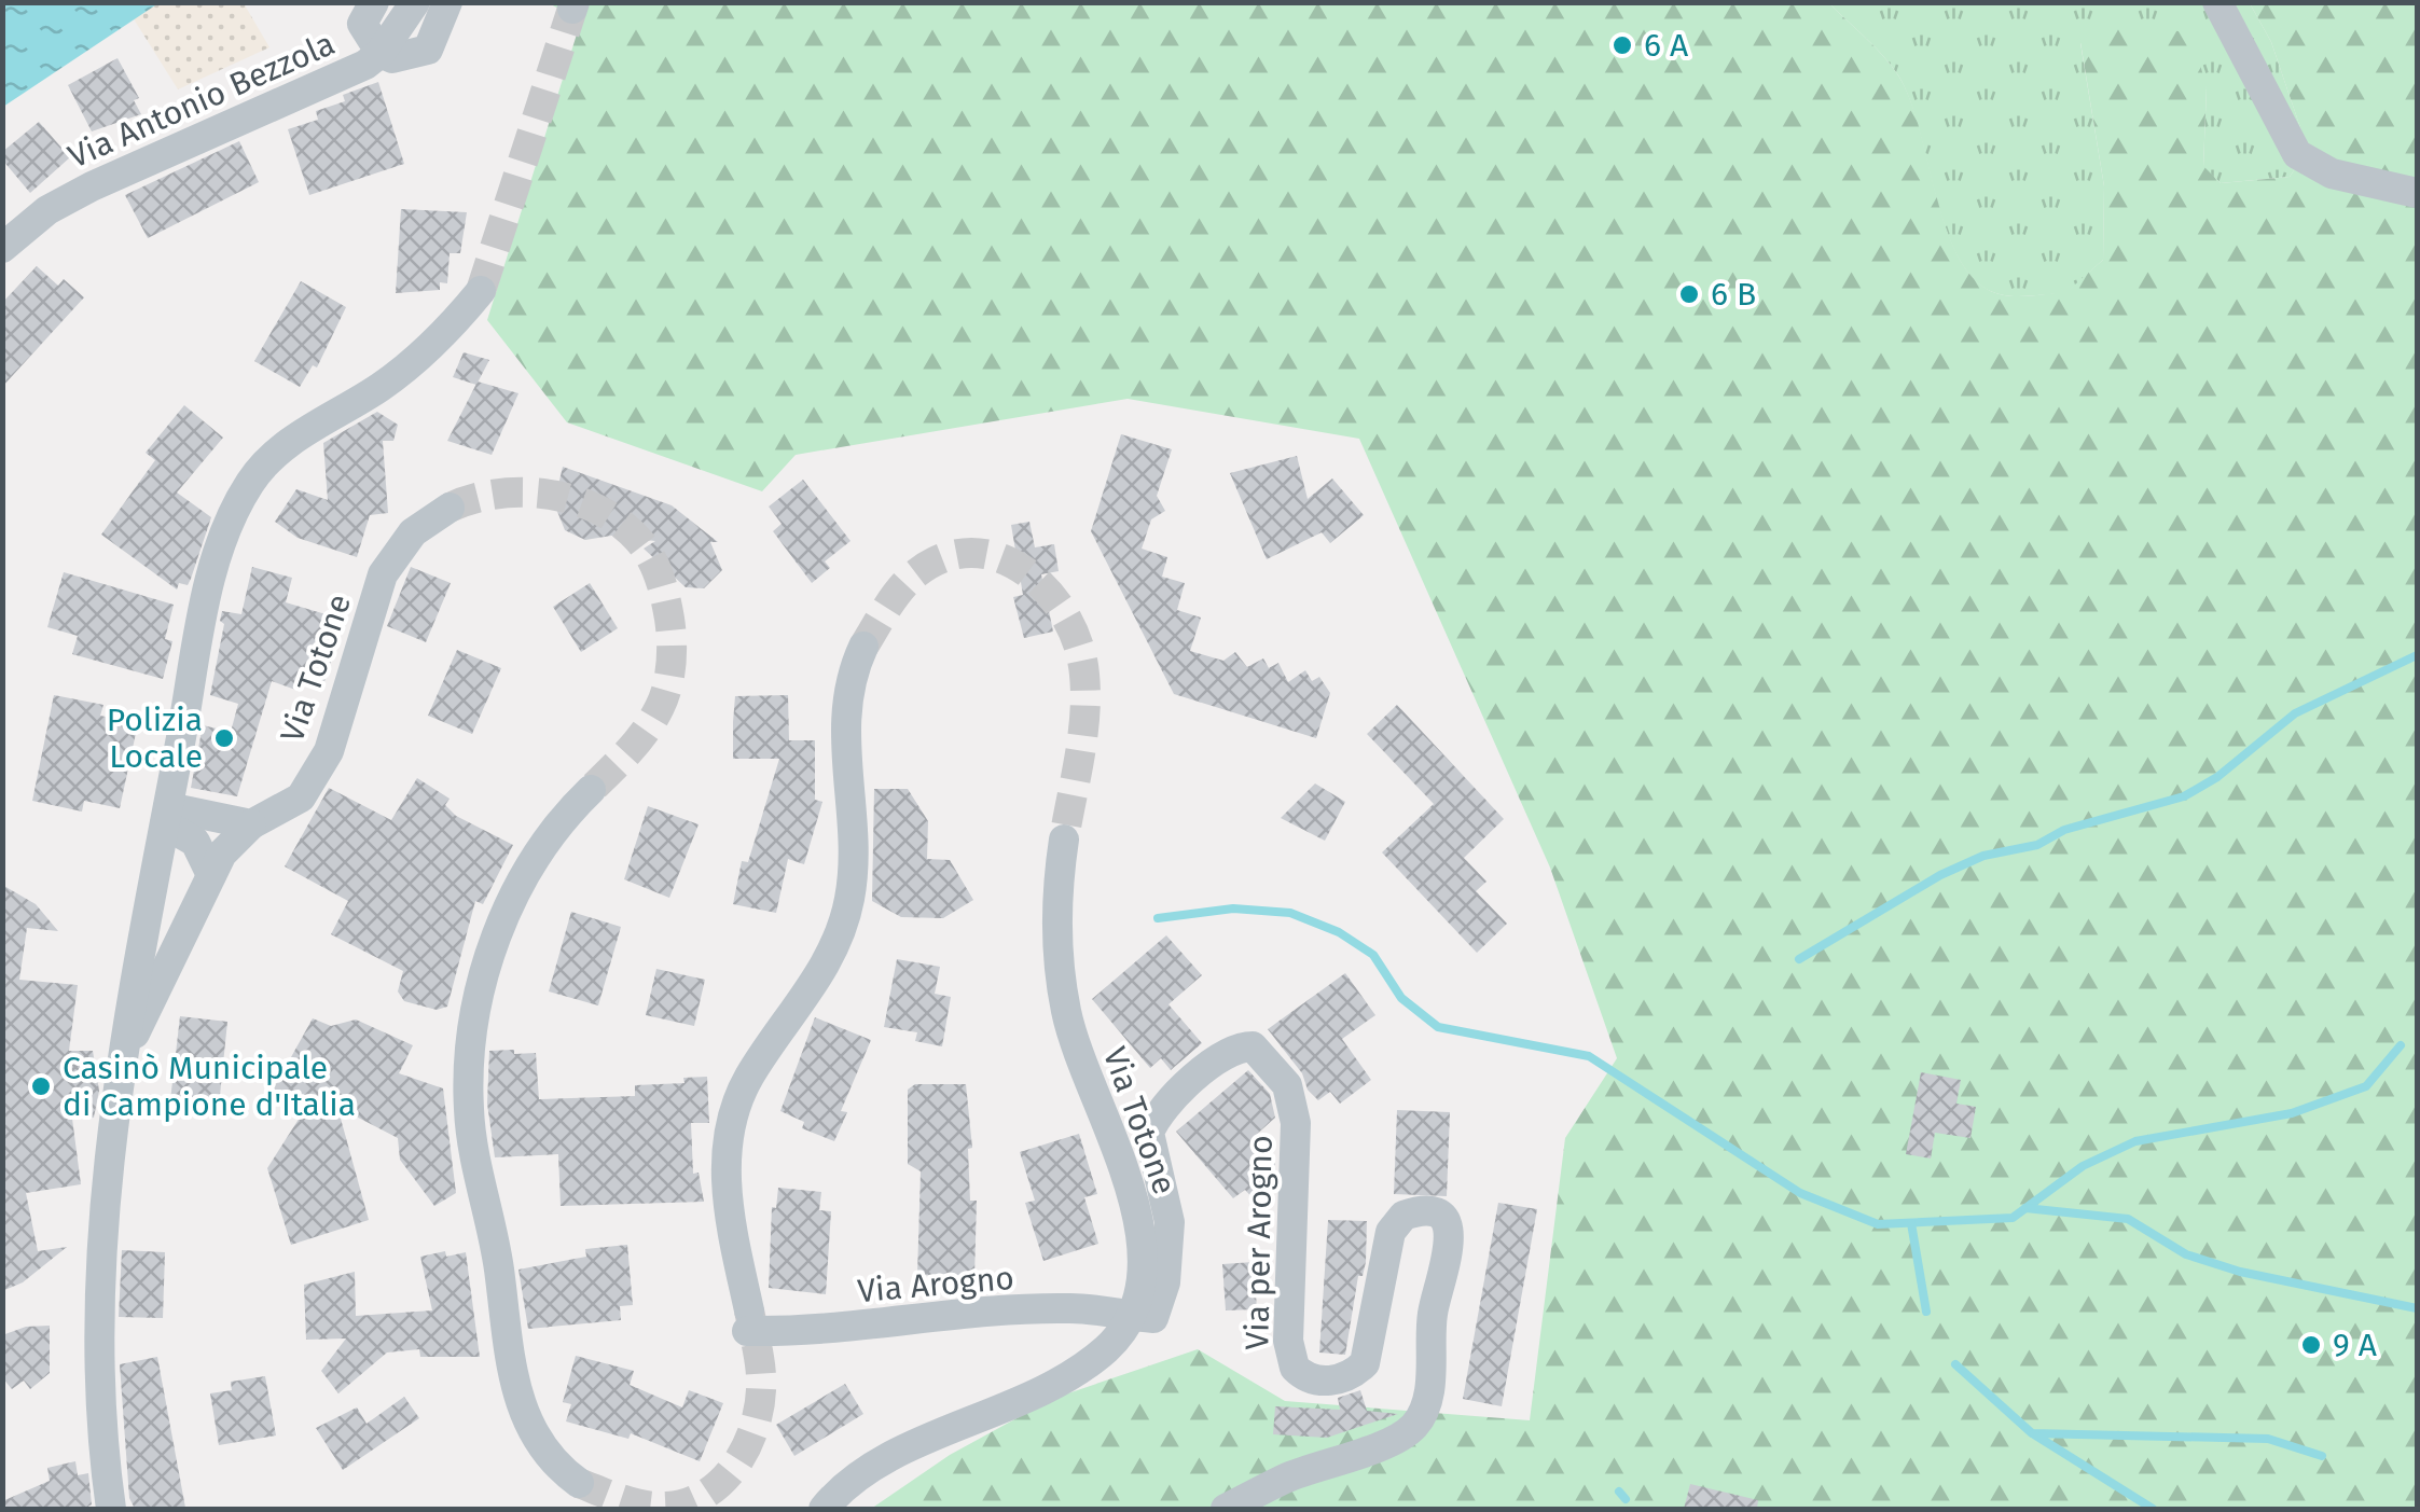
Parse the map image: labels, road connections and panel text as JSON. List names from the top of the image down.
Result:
{
  "streets": {
    "street": [
      "Via Antonio Bezzola",
      "Via Totone",
      "Via per Arogno",
      "Via Arogno"
    ]
  },
  "crossings": [
    ["Via Totone", "Via per Arogno"],
    ["Via Totone", "Via Arogno"],
    ["Via per Arogno", "Via Arogno"]
  ],
  "places": [
    "6 A",
    "6 B",
    "Polizia Locale",
    "Casinò Municipale di Campione d'Italia",
    "9 A"
  ]
}
